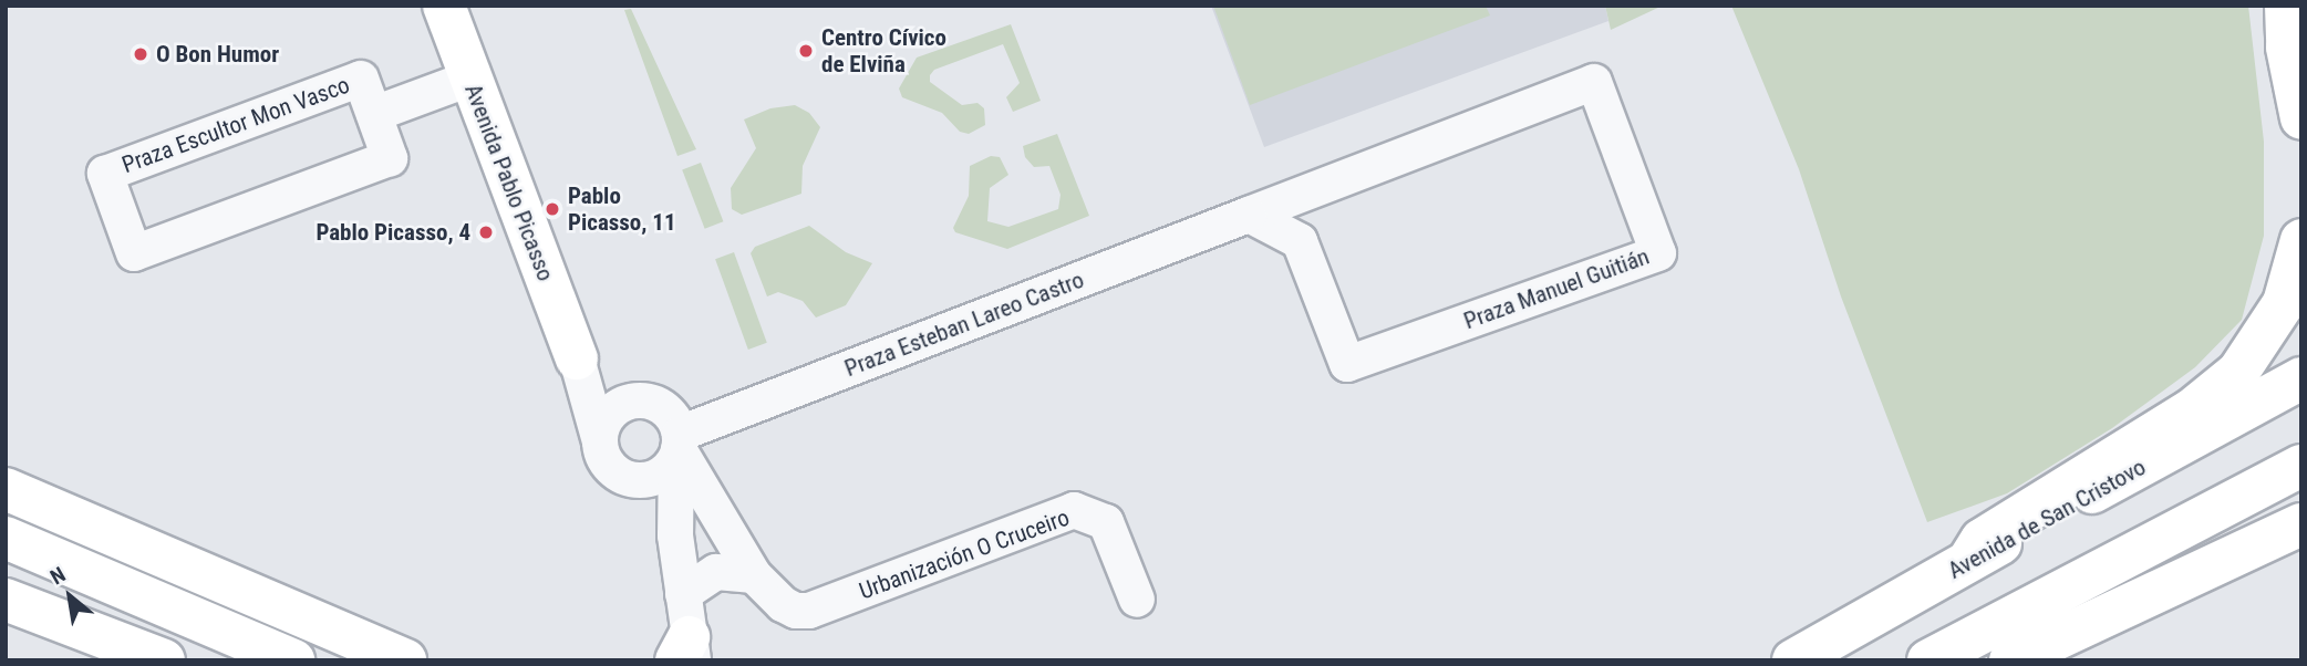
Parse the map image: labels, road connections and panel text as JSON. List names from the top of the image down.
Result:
{
  "streets": {
    "main road": ["Avenida Pablo Picasso", "Avenida de San Cristovo"],
    "street": [
      "Praza Escultor Mon Vasco",
      "Praza Manuel Guitián",
      "Praza Esteban Lareo Castro",
      "Urbanización O Cruceiro"
    ]
  },
  "crossings": [
    ["Praza Escultor Mon Vasco", "Avenida Pablo Picasso"],
    ["Avenida Pablo Picasso", "Praza Esteban Lareo Castro"],
    ["Avenida Pablo Picasso", "Urbanización O Cruceiro"],
    ["Praza Manuel Guitián", "Praza Esteban Lareo Castro"],
    ["Praza Esteban Lareo Castro", "Urbanización O Cruceiro"]
  ],
  "places": [
    "Centro Cívico de Elviña",
    "O Bon Humor",
    "Pablo Picasso, 11",
    "Pablo Picasso, 4"
  ],
  "north": "top left"
}
